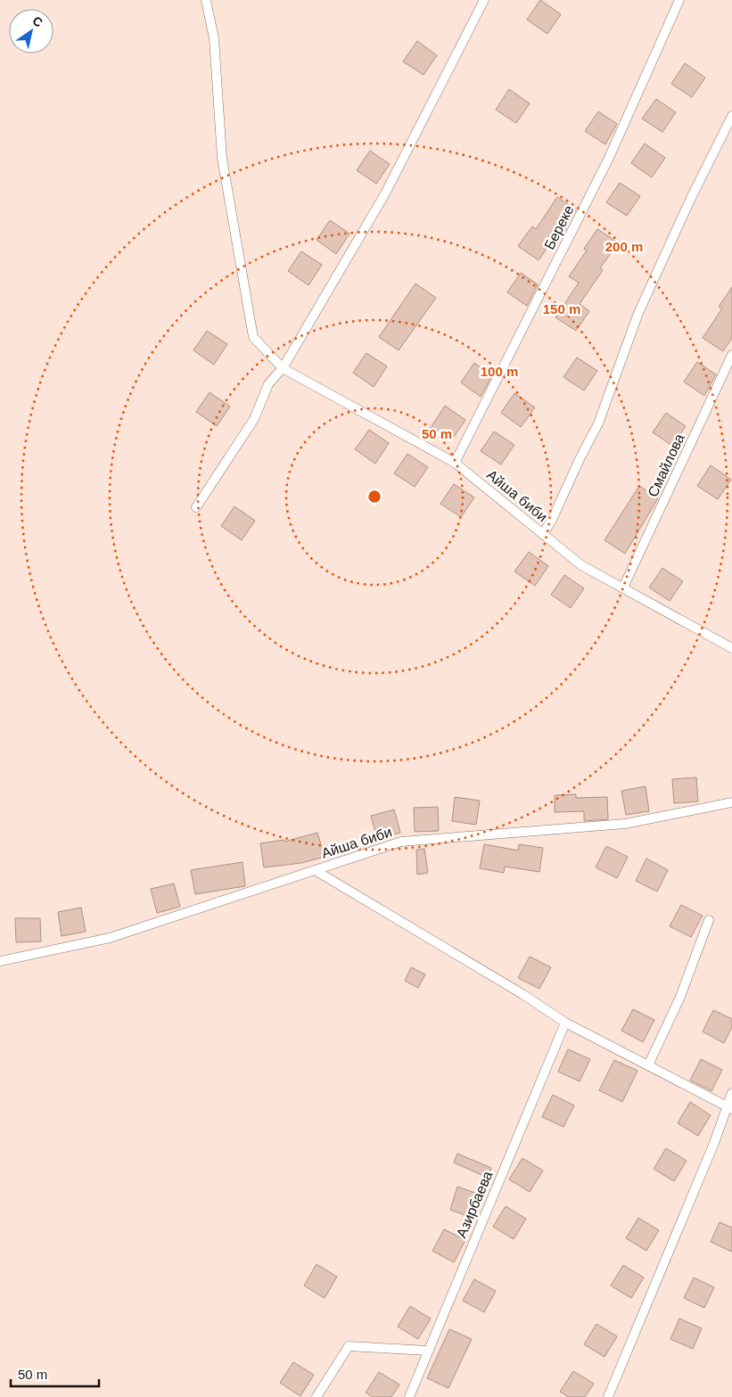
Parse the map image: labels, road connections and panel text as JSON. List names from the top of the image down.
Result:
{
  "streets": {
    "street": [
      "Береке",
      "Смайлова",
      "Айша биби",
      "Азирбаева"
    ]
  },
  "crossings": [
    ["Береке", "Айша биби"],
    ["Смайлова", "Айша биби"]
  ],
  "scale_bar": "50 m",
  "north": "top right",
  "rings": [
    "200 m",
    "150 m",
    "100 m",
    "50 m"
  ]
}
